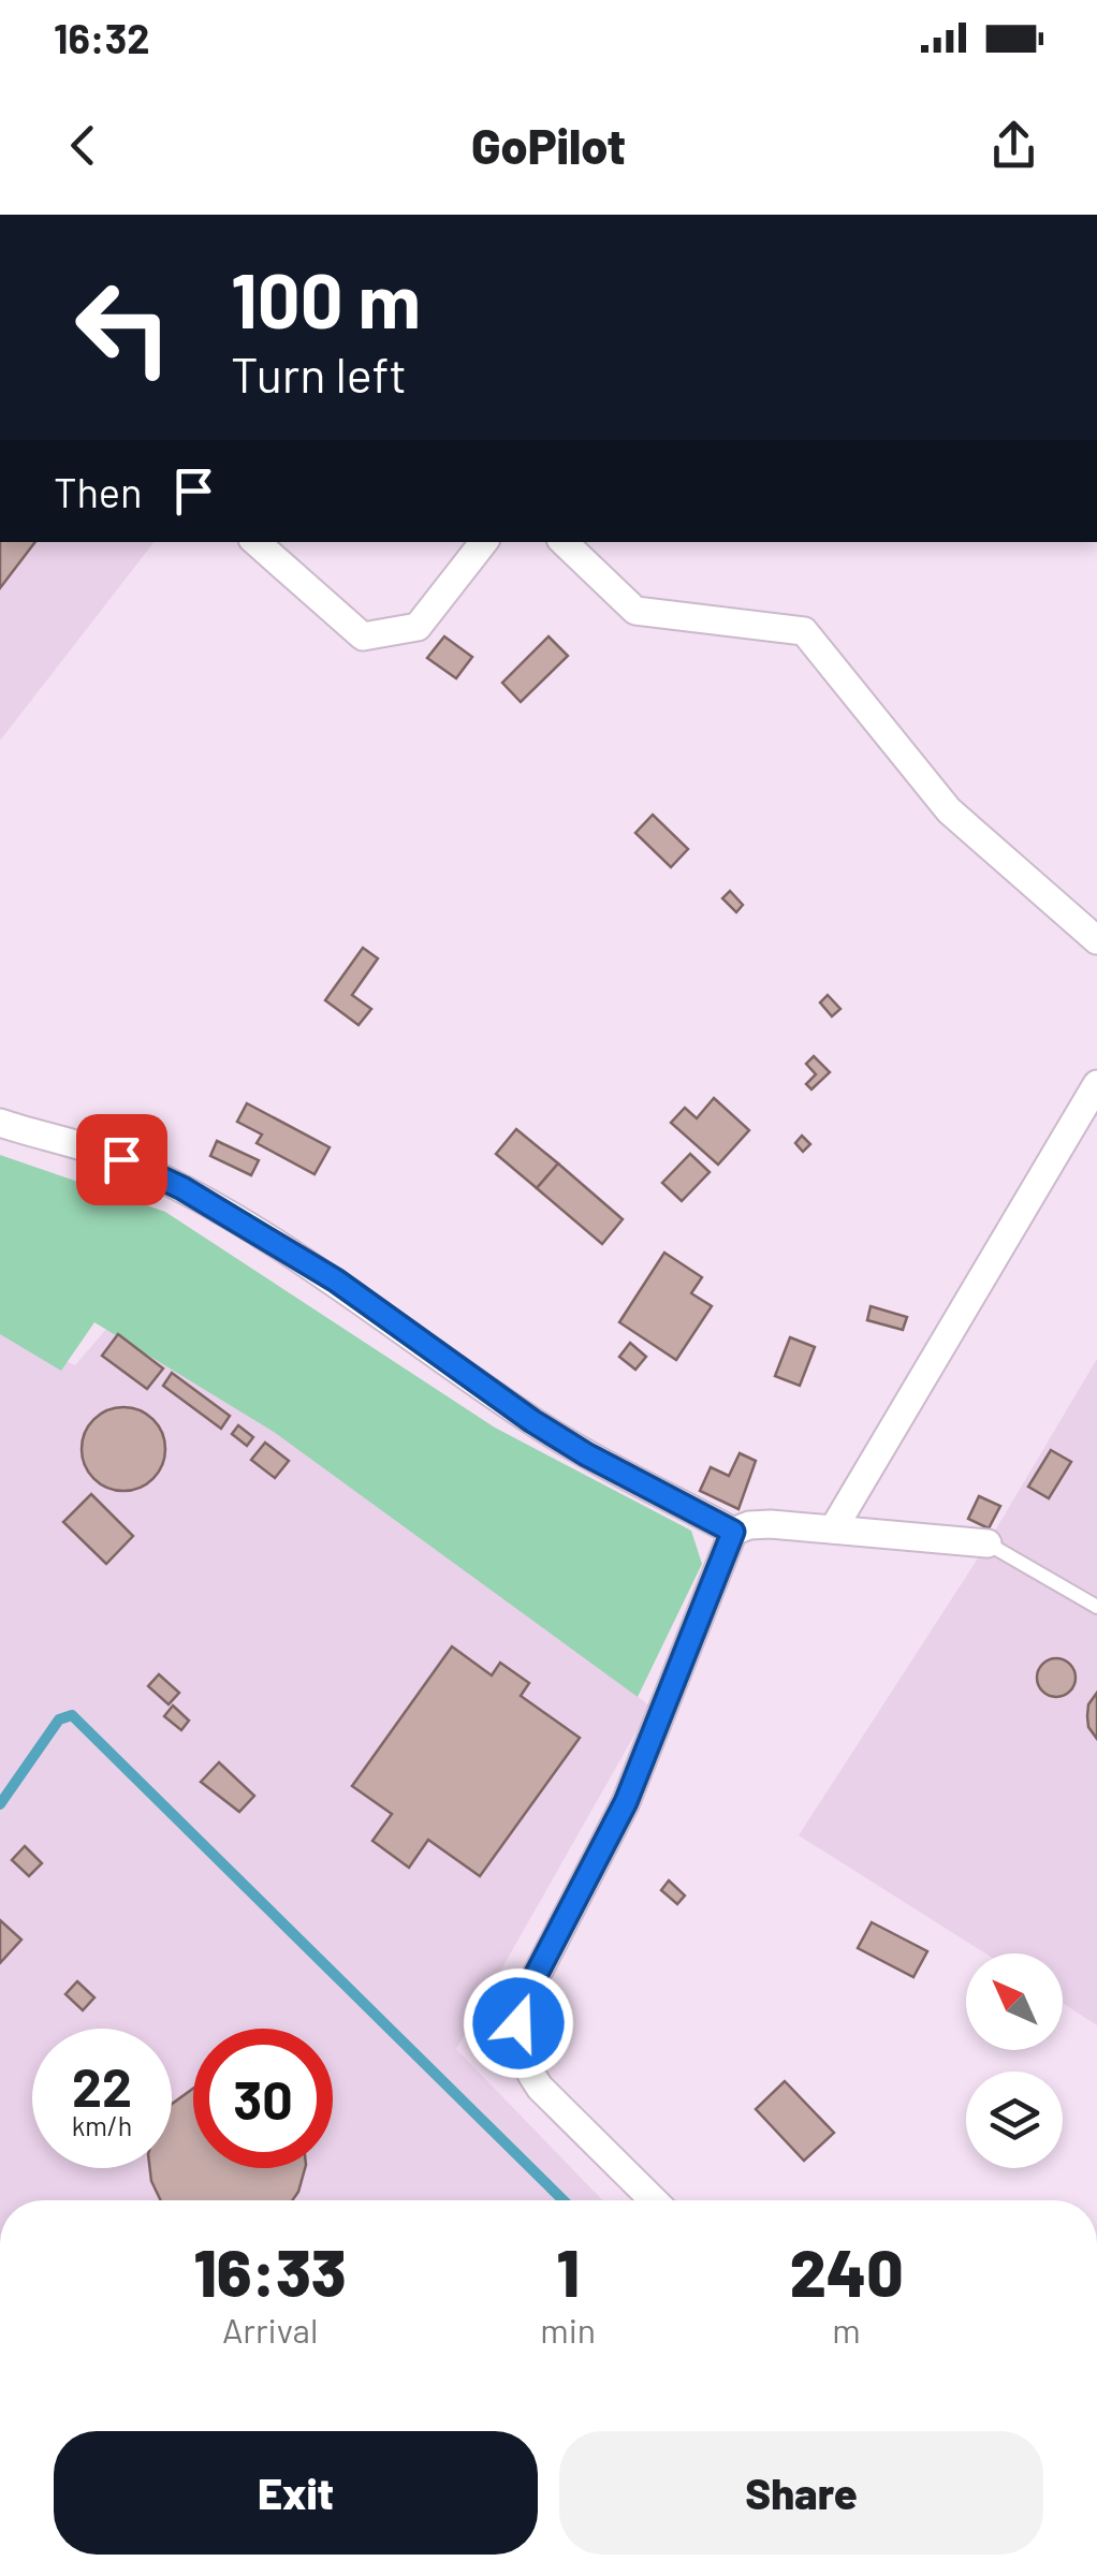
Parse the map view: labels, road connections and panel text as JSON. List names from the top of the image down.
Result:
{
  "north": "top left",
  "page": {
    "status": "16:32",
    "header": "GoPilot",
    "turn": ["100 m", "Turn left"],
    "then": "Then",
    "speed": "22 km/h",
    "limit": "30",
    "eta": [
      "16:33",
      "Arrival",
      "1",
      "min",
      "240",
      "m"
    ],
    "buttons": ["Exit", "Share"]
  }
}
